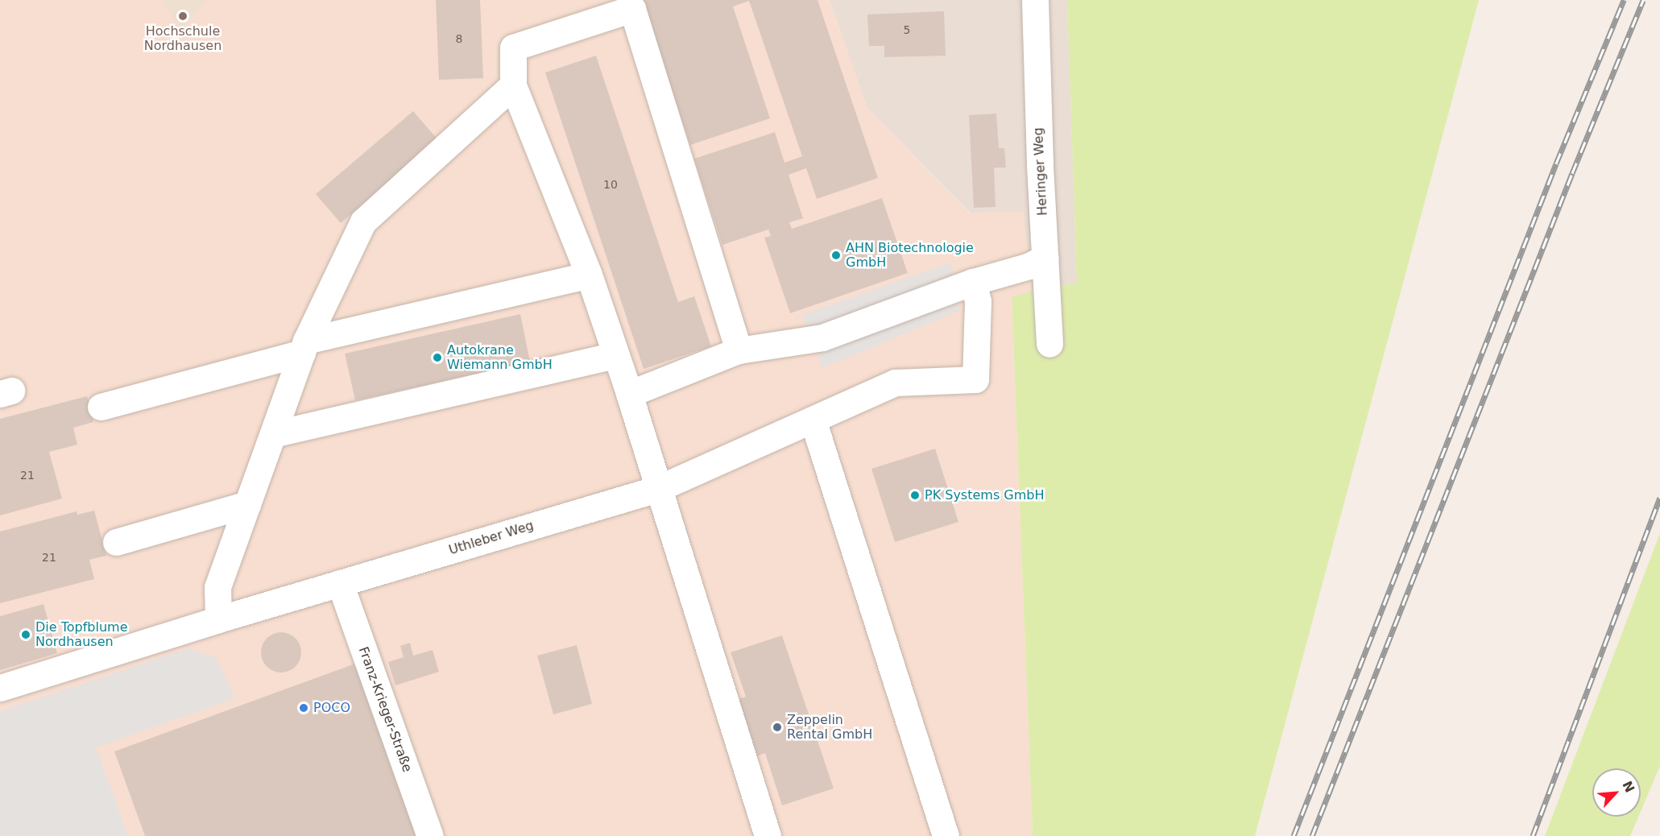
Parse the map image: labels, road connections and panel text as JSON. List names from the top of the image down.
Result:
{
  "streets": {
    "street": ["Heringer Weg", "Uthleber Weg", "Franz-Krieger-Straße"]
  },
  "crossings": [
    ["Uthleber Weg", "Franz-Krieger-Straße"]
  ],
  "places": [
    "Hochschule Nordhausen",
    "AHN Biotechnologie GmbH",
    "Autokrane Wiemann GmbH",
    "PK Systems GmbH",
    "Die Topfblume Nordhausen",
    "POCO",
    "Zeppelin Rental GmbH"
  ],
  "house_numbers": [
    "5",
    "8",
    "10",
    "21",
    "21"
  ],
  "north": "top right"
}
